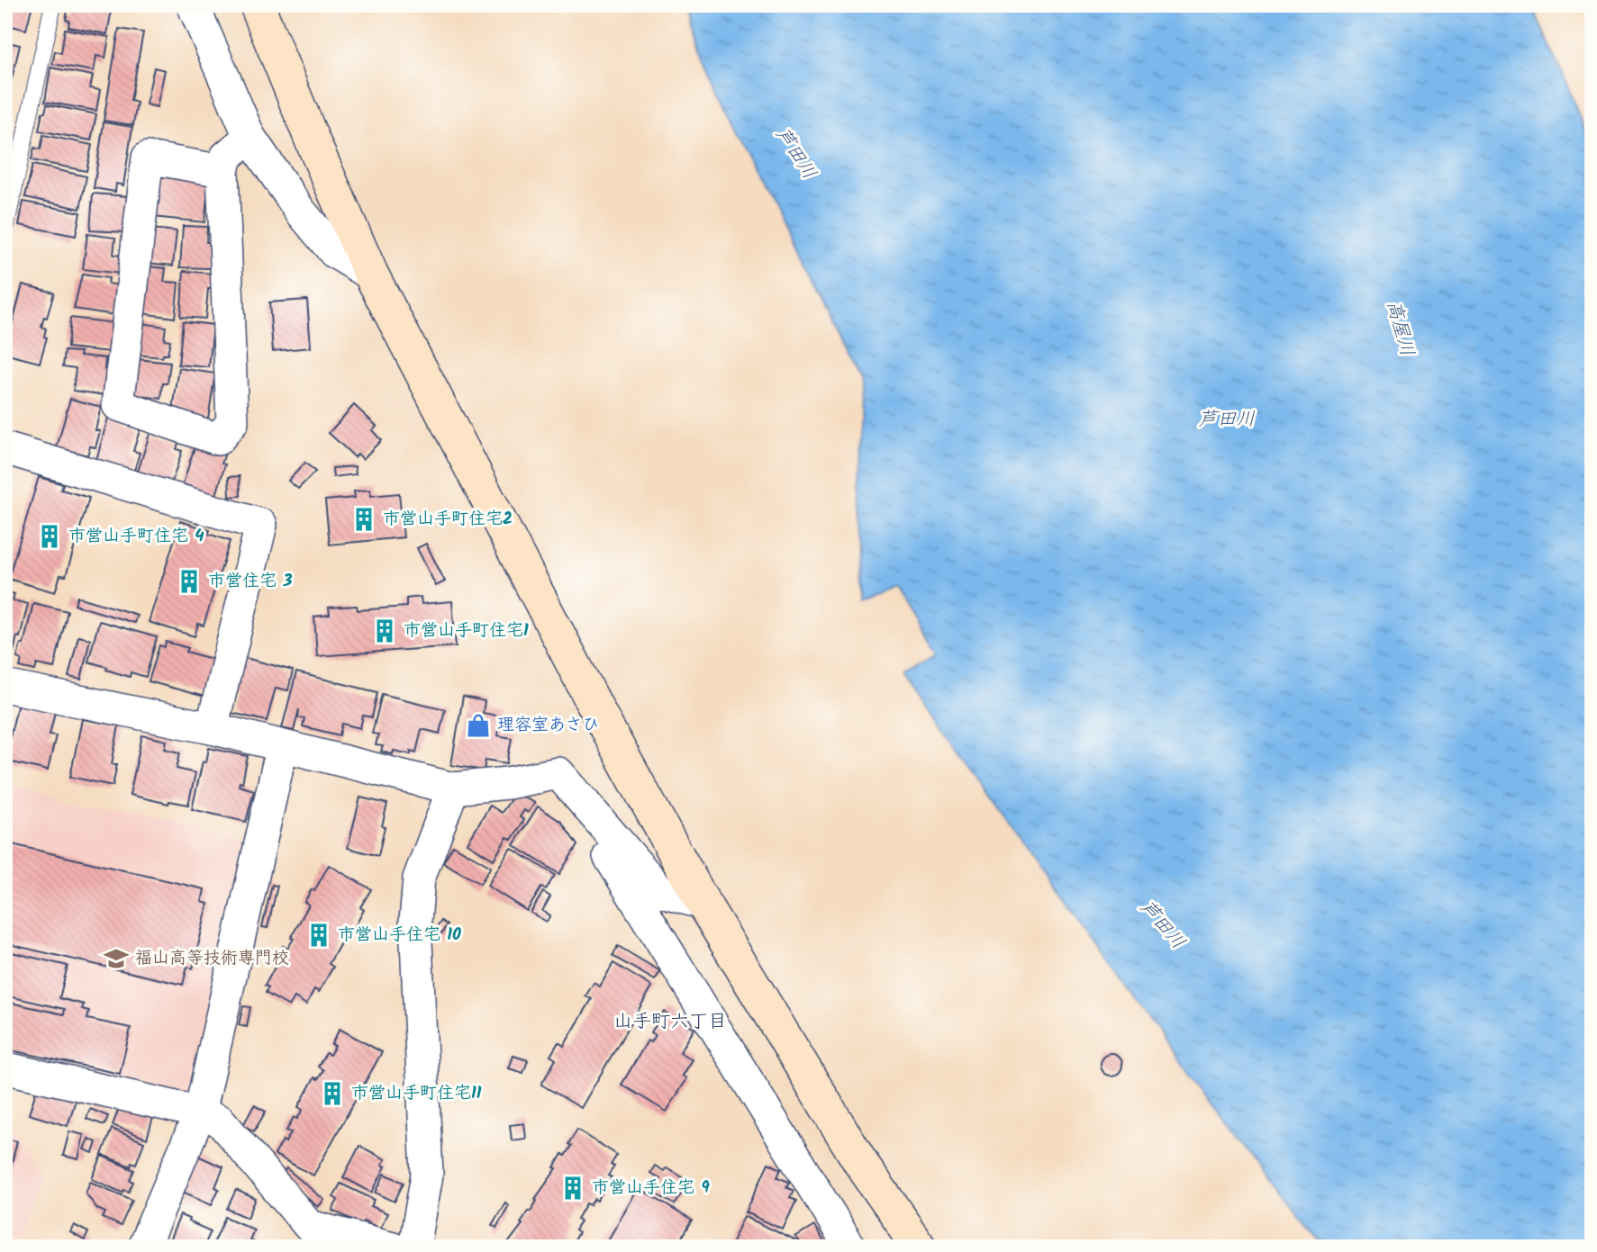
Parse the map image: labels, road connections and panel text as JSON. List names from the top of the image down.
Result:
{
  "districts": ["山手町六丁目"],
  "water": ["芦田川", "高屋川"],
  "places": {
    "building": [
      "市営山手町住宅2",
      "市営山手町住宅 4",
      "市営住宅 3",
      "市営山手町住宅1",
      "市営山手住宅 10",
      "市営山手町住宅11",
      "市営山手住宅 9"
    ],
    "shop": ["理容室あさひ"],
    "school or university": ["福山高等技術専門校"]
  }
}
